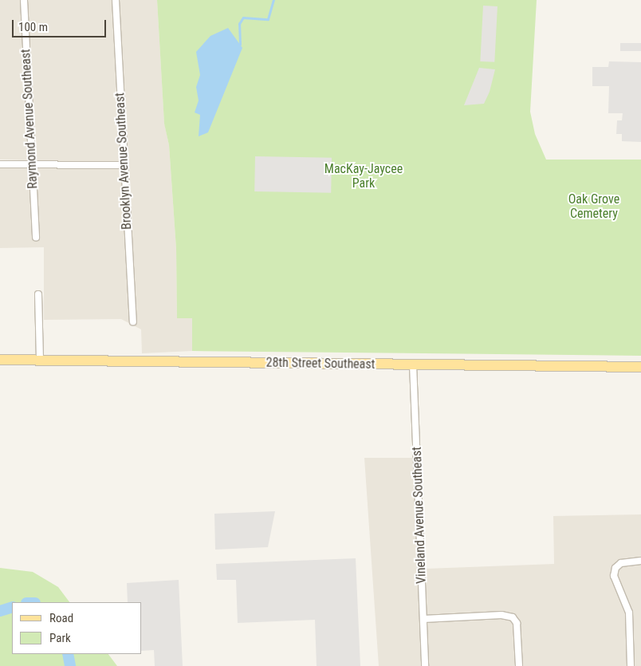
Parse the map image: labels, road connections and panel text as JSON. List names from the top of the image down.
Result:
{
  "streets": {
    "main road": ["28th Street Southeast"],
    "street": ["Raymond Avenue Southeast", "Brooklyn Avenue Southeast", "Vineland Avenue Southeast"]
  },
  "crossings": [
    ["28th Street Southeast", "Vineland Avenue Southeast"]
  ],
  "parks": ["MacKay-Jaycee Park", "Oak Grove Cemetery"],
  "legend": ["Road", "Park"],
  "scale_bar": "100 m"
}
